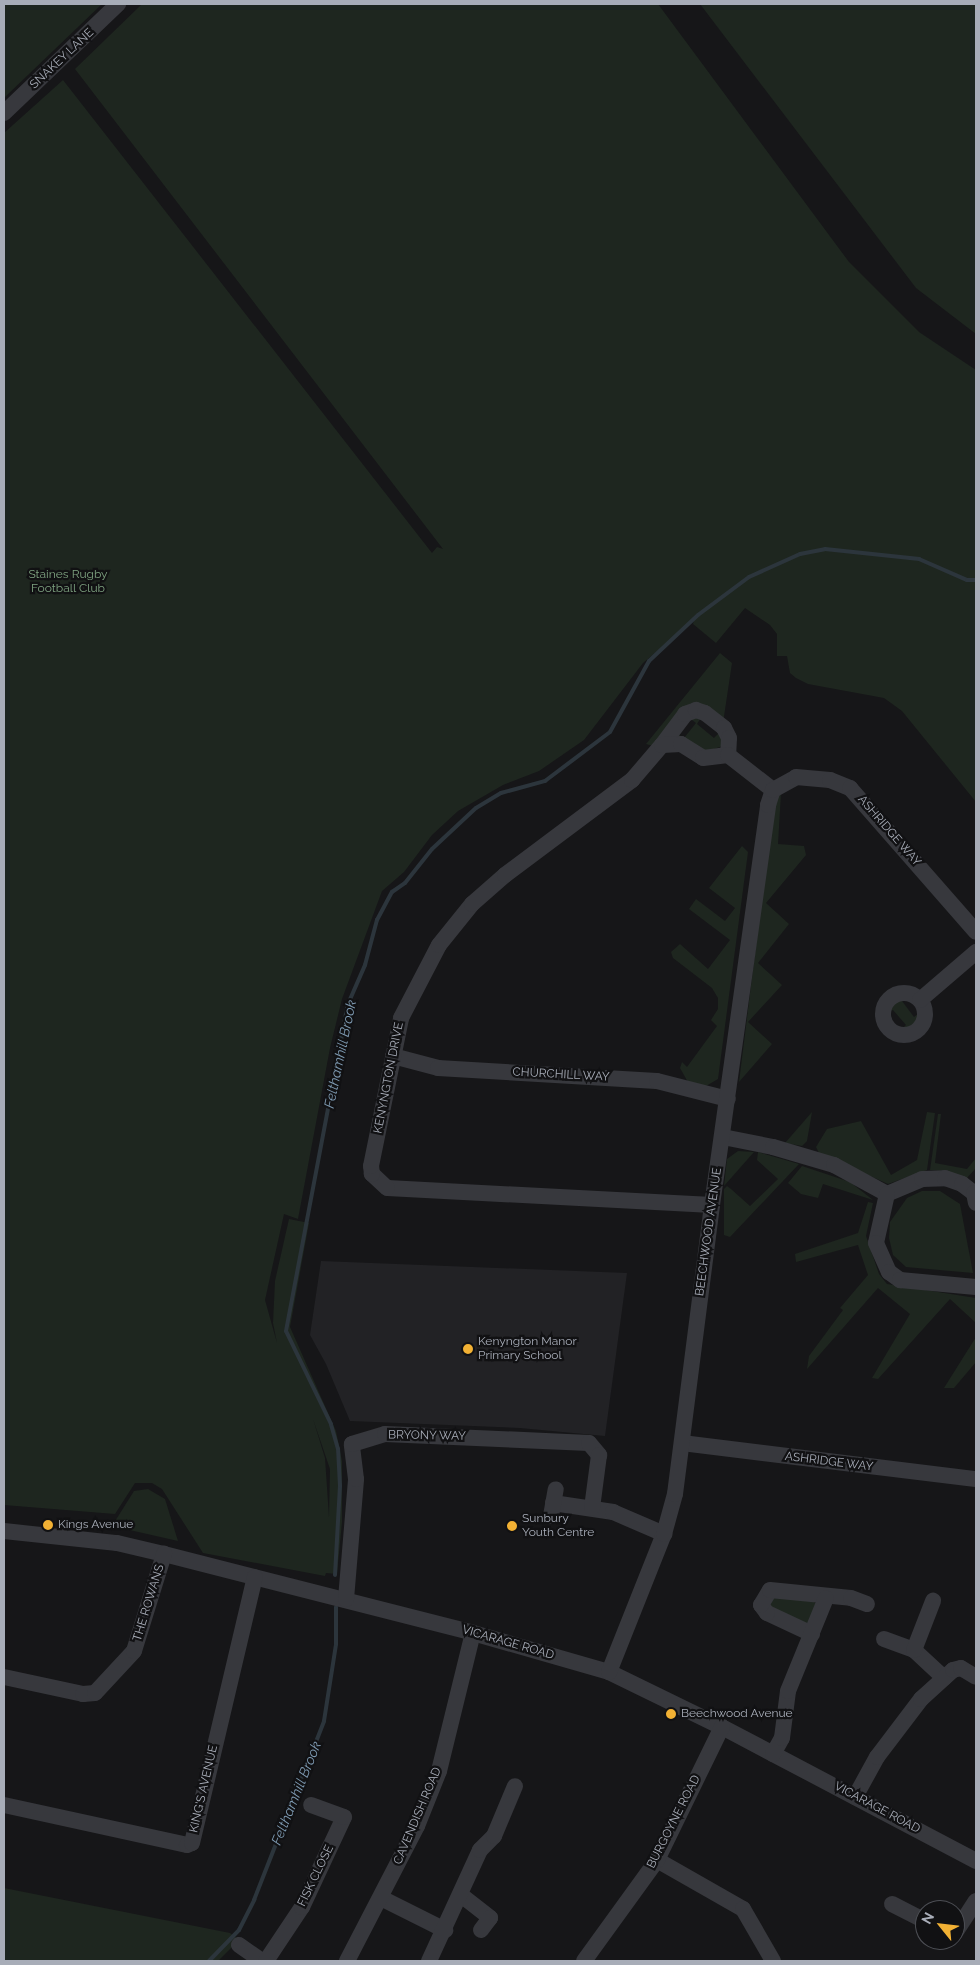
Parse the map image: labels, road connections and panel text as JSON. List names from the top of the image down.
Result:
{
  "streets": {
    "street": [
      "SNAKEY LANE",
      "ASHRIDGE WAY",
      "CHURCHILL WAY",
      "KENYNGTON DRIVE",
      "BEECHWOOD AVENUE",
      "BRYONY WAY",
      "THE ROWANS",
      "VICARAGE ROAD",
      "KING'S AVENUE",
      "CAVENDISH ROAD",
      "BURGOYNE ROAD",
      "FISK CLOSE"
    ]
  },
  "crossings": [
    ["ASHRIDGE WAY", "BEECHWOOD AVENUE"],
    ["CHURCHILL WAY", "KENYNGTON DRIVE"],
    ["CHURCHILL WAY", "BEECHWOOD AVENUE"],
    ["KENYNGTON DRIVE", "BEECHWOOD AVENUE"],
    ["BEECHWOOD AVENUE", "VICARAGE ROAD"],
    ["BRYONY WAY", "VICARAGE ROAD"],
    ["THE ROWANS", "VICARAGE ROAD"],
    ["VICARAGE ROAD", "KING'S AVENUE"],
    ["VICARAGE ROAD", "CAVENDISH ROAD"],
    ["VICARAGE ROAD", "BURGOYNE ROAD"]
  ],
  "water": ["Felthamhill Brook"],
  "parks": ["Staines Rugby Football Club"],
  "places": [
    "Kenyngton Manor Primary School",
    "Kings Avenue",
    "Sunbury Youth Centre",
    "Beechwood Avenue"
  ],
  "north": "top left"
}
